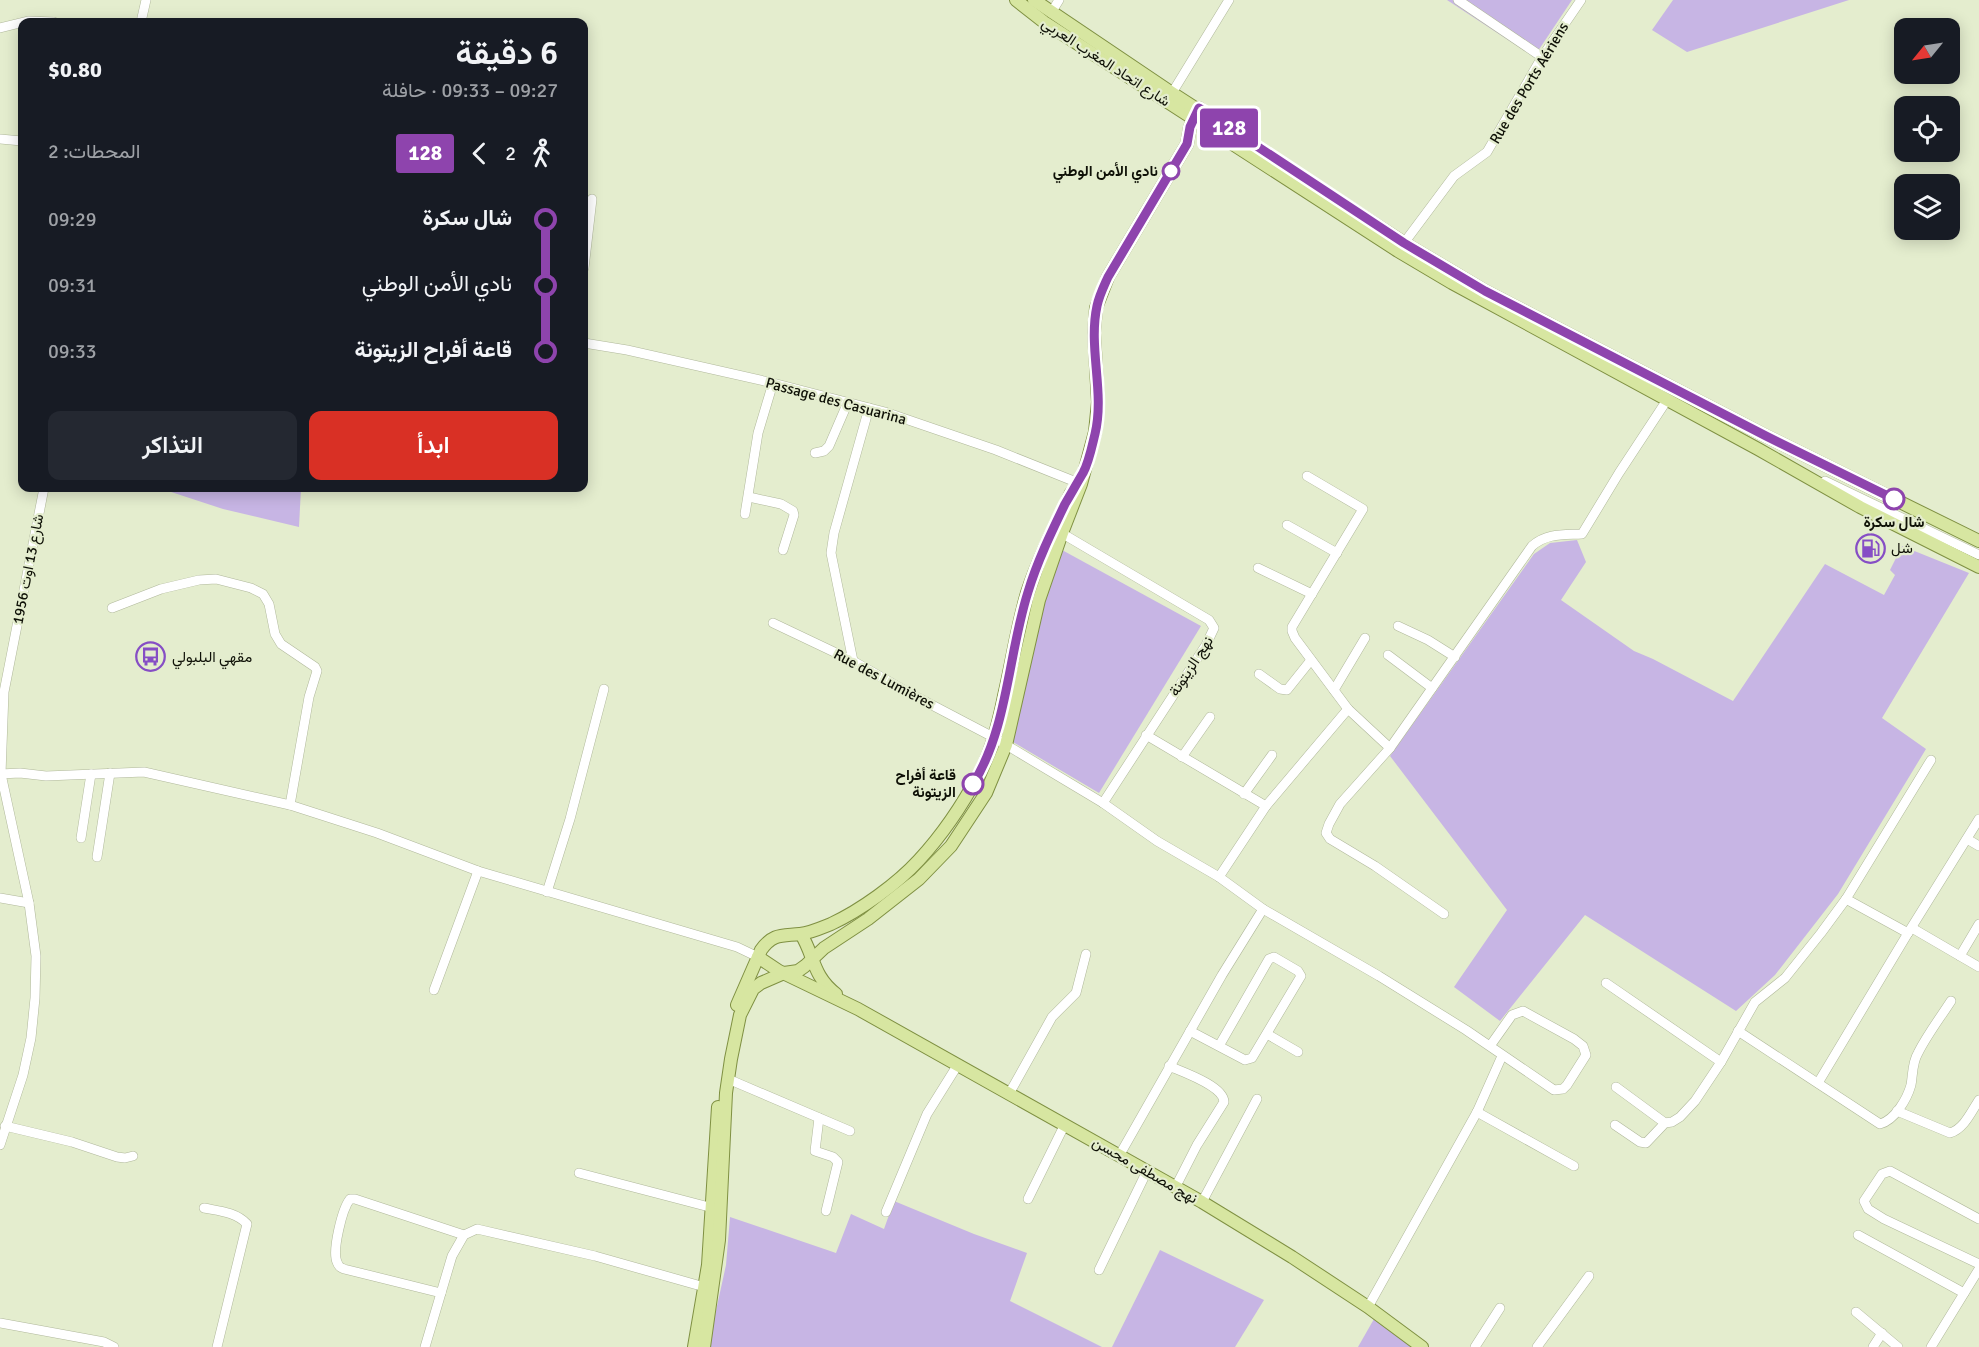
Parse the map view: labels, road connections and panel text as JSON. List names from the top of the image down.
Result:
{
  "streets": {
    "main road": ["شارع اتحاد المغرب العربي", "نهج مصطفى محسن"],
    "street": [
      "Rue des Ports Aériens",
      "Passage des Casuarina",
      "شارع 13 اوت 1956",
      "نهج الزيتونة",
      "Rue des Lumières"
    ]
  },
  "crossings": [
    ["شارع اتحاد المغرب العربي", "Rue des Ports Aériens"],
    ["نهج الزيتونة", "Rue des Lumières"]
  ],
  "places": {
    "other": ["نادي الأمن الوطني", "شال سكرة", "قاعة أفراح الزيتونة"],
    "fuel station": ["شل"],
    "bus stop": ["مقهي البلبولي"]
  },
  "lines": ["bus line 128"],
  "north": "bottom left",
  "page": {
    "on_map": "128",
    "heading": ["6 دقيقة", "09:27 – 09:33 · حافلة", "$0.80"],
    "legs": ["2", "128", "المحطات: 2"],
    "list": [
      {
        "name": "شال سكرة",
        "value": "09:29"
      },
      {
        "name": "نادي الأمن الوطني",
        "value": "09:31"
      },
      {
        "name": "قاعة أفراح الزيتونة",
        "value": "09:33"
      }
    ],
    "buttons": ["ابدأ", "التذاكر"]
  }
}
